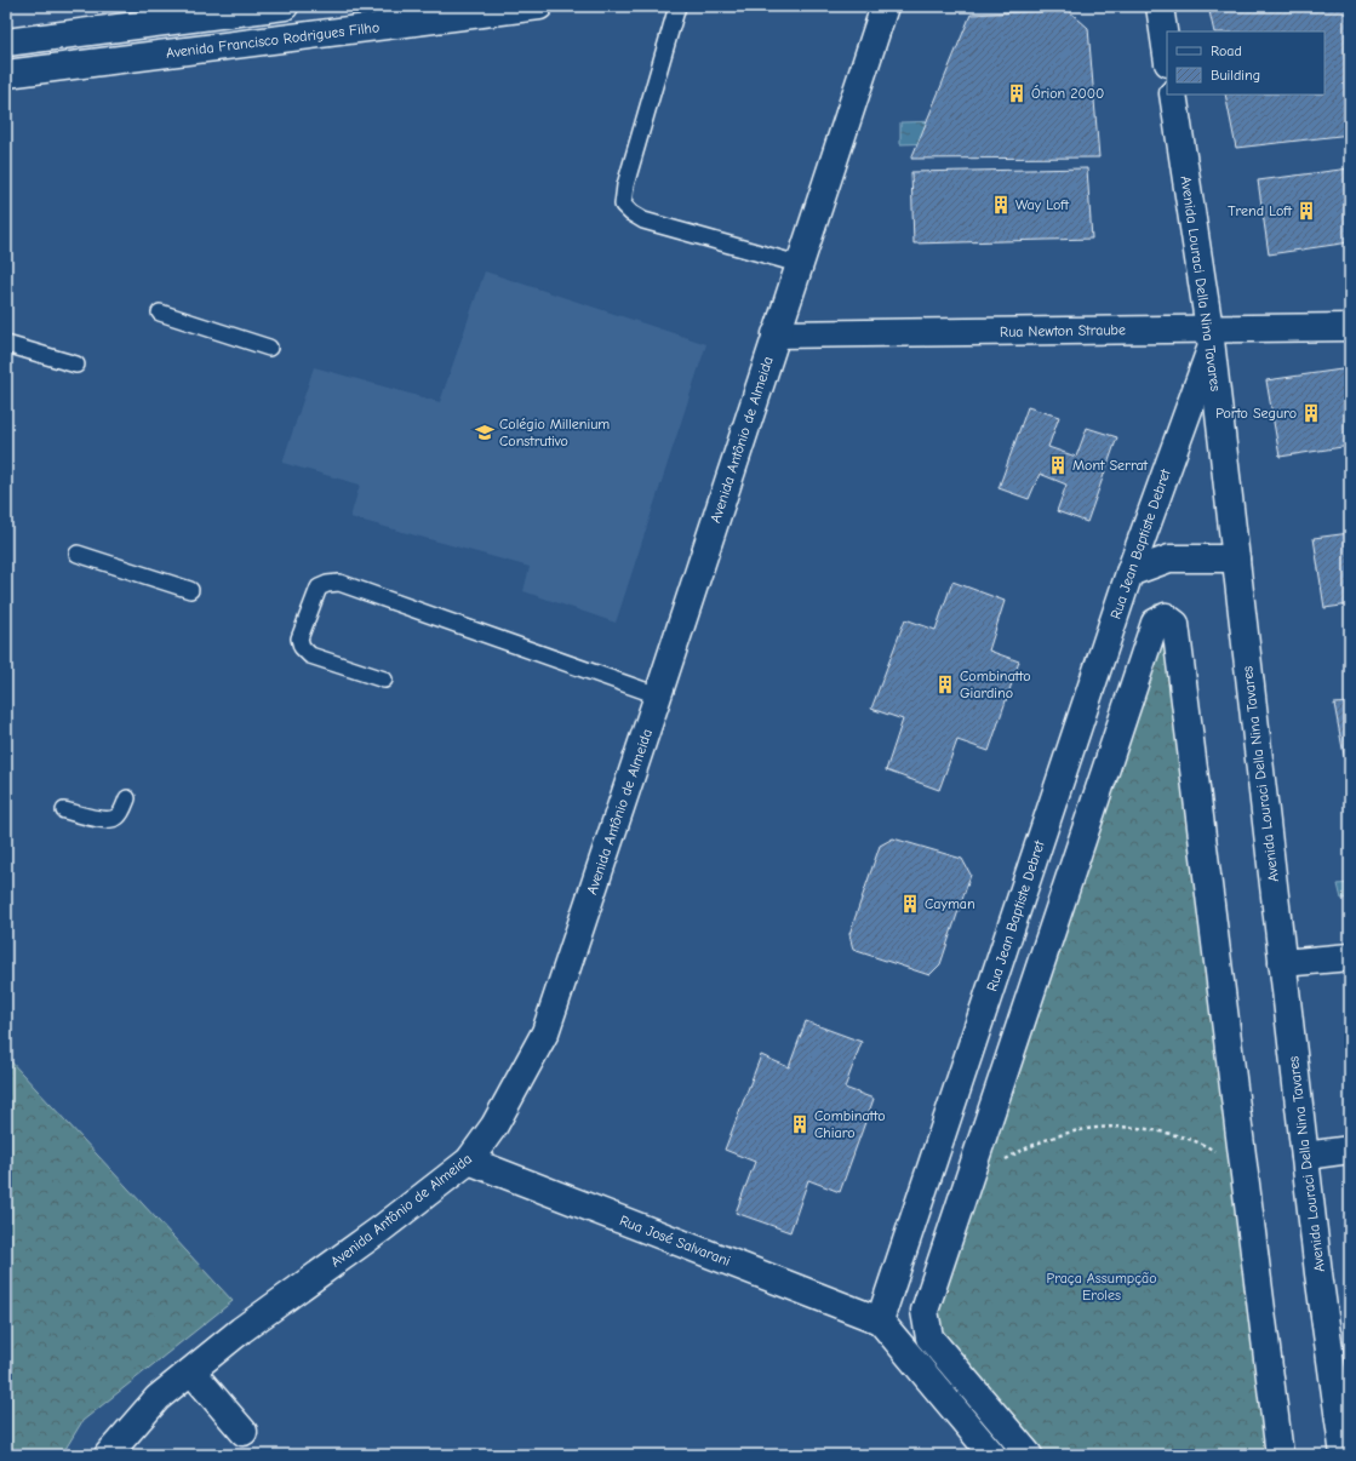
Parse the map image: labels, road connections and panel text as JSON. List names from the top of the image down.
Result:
{
  "streets": {
    "street": [
      "Avenida Francisco Rodrigues Filho",
      "Avenida Louraci Della Nina Tavares",
      "Rua Newton Straube",
      "Avenida Antônio de Almeida",
      "Rua Jean Baptiste Debret",
      "Rua José Salvarani"
    ]
  },
  "crossings": [
    ["Avenida Louraci Della Nina Tavares", "Rua Newton Straube"],
    ["Avenida Louraci Della Nina Tavares", "Rua Jean Baptiste Debret"],
    ["Rua Newton Straube", "Avenida Antônio de Almeida"],
    ["Rua Newton Straube", "Rua Jean Baptiste Debret"],
    ["Avenida Antônio de Almeida", "Rua José Salvarani"],
    ["Rua Jean Baptiste Debret", "Rua José Salvarani"]
  ],
  "parks": ["Praça Assumpção Eroles"],
  "places": {
    "building": [
      "Órion 2000",
      "Way Loft",
      "Trend Loft",
      "Porto Seguro",
      "Mont Serrat",
      "Combinatto Giardino",
      "Cayman",
      "Combinatto Chiaro"
    ],
    "school or university": ["Colégio Millenium Construtivo"]
  },
  "legend": ["Road", "Building"]
}
